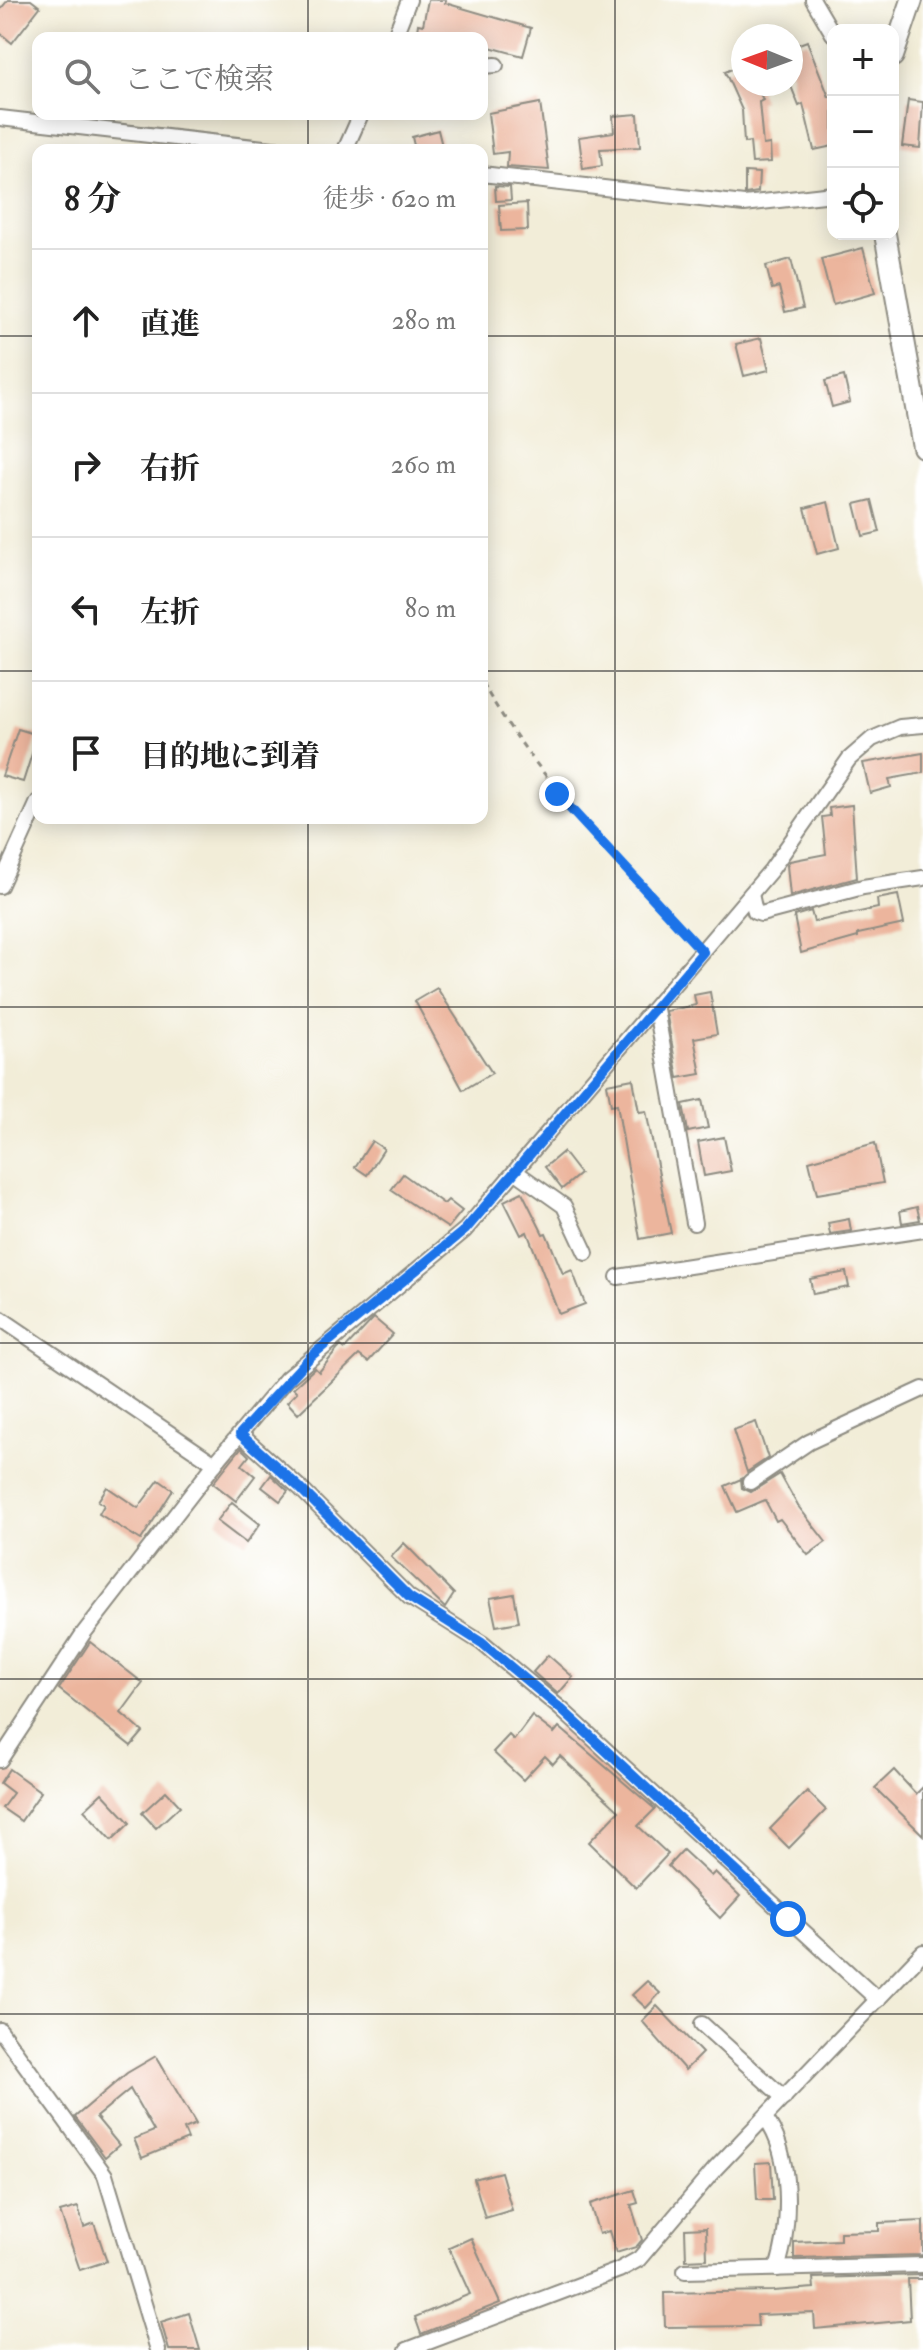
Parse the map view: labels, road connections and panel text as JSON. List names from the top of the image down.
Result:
{
  "north": "left",
  "page": {
    "map_buttons": ["+", "−"],
    "search": "ここで検索",
    "heading": ["8 分", "徒歩 · 620 m"],
    "list": [
      ["直進", "280 m"],
      ["右折", "260 m"],
      ["左折", "80 m"],
      "目的地に到着"
    ]
  }
}
